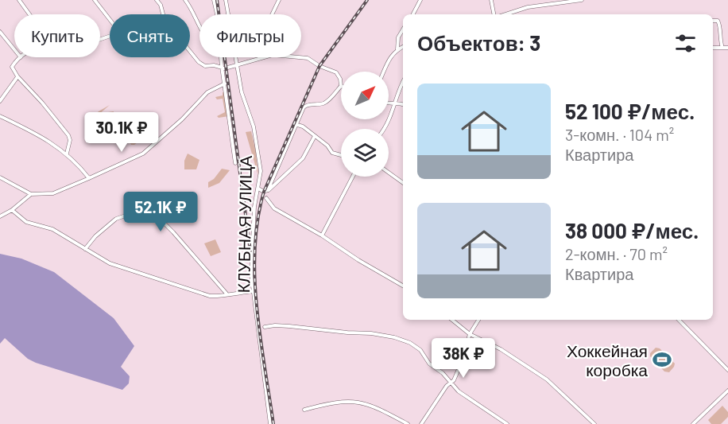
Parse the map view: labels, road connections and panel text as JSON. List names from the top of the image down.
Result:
{
  "streets": {
    "street": ["КЛУБНАЯ УЛИЦА"]
  },
  "places": {
    "sports": ["Хоккейная коробка"]
  },
  "north": "top right",
  "page": {
    "chip": ["Купить", "Снять", "Фильтры"],
    "heading": "Объектов: 3",
    "list": [
      {
        "name": "52 100 ₽/мес.",
        "note": "3-комн. · 104 m² · Квартира"
      },
      {
        "name": "38 000 ₽/мес.",
        "note": "2-комн. · 70 m² · Квартира"
      }
    ],
    "price": ["30.1K ₽", "52.1K ₽", "38K ₽"]
  }
}
